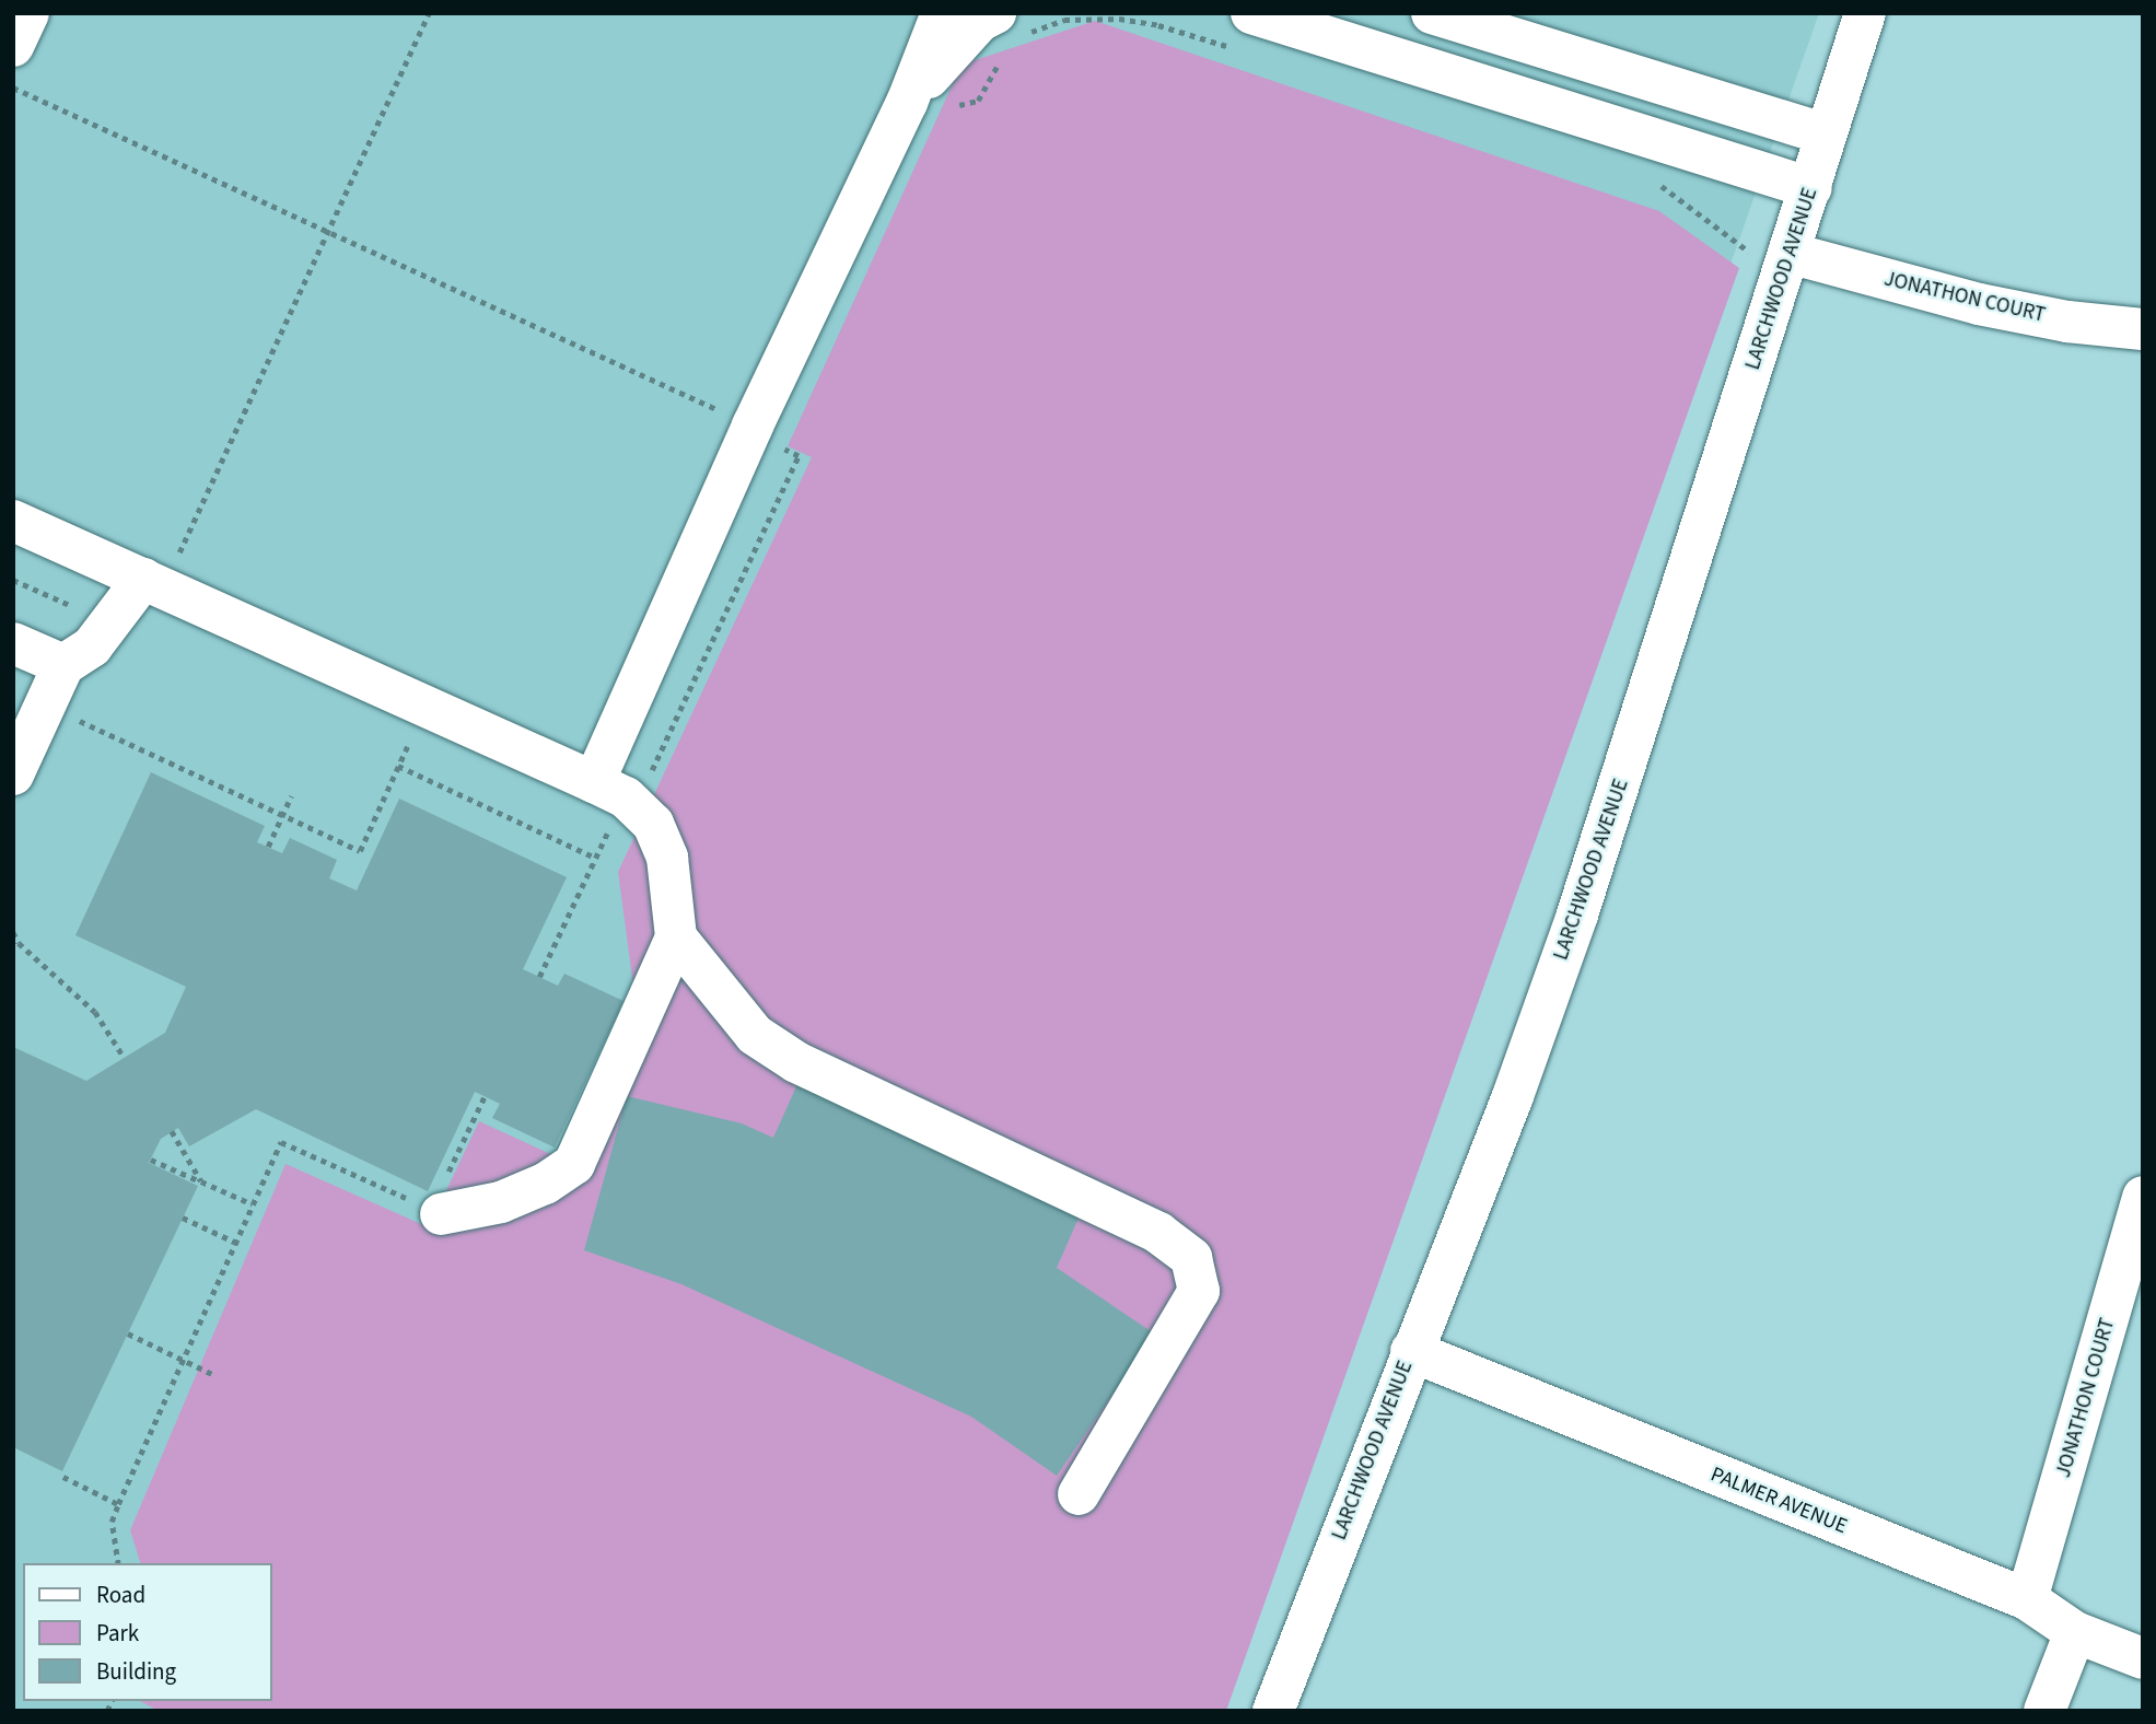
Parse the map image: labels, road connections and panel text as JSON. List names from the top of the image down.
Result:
{
  "streets": {
    "street": ["LARCHWOOD AVENUE", "JONATHON COURT", "PALMER AVENUE"]
  },
  "crossings": [
    ["LARCHWOOD AVENUE", "JONATHON COURT"],
    ["LARCHWOOD AVENUE", "PALMER AVENUE"],
    ["JONATHON COURT", "PALMER AVENUE"]
  ],
  "legend": ["Road", "Park", "Building"]
}
